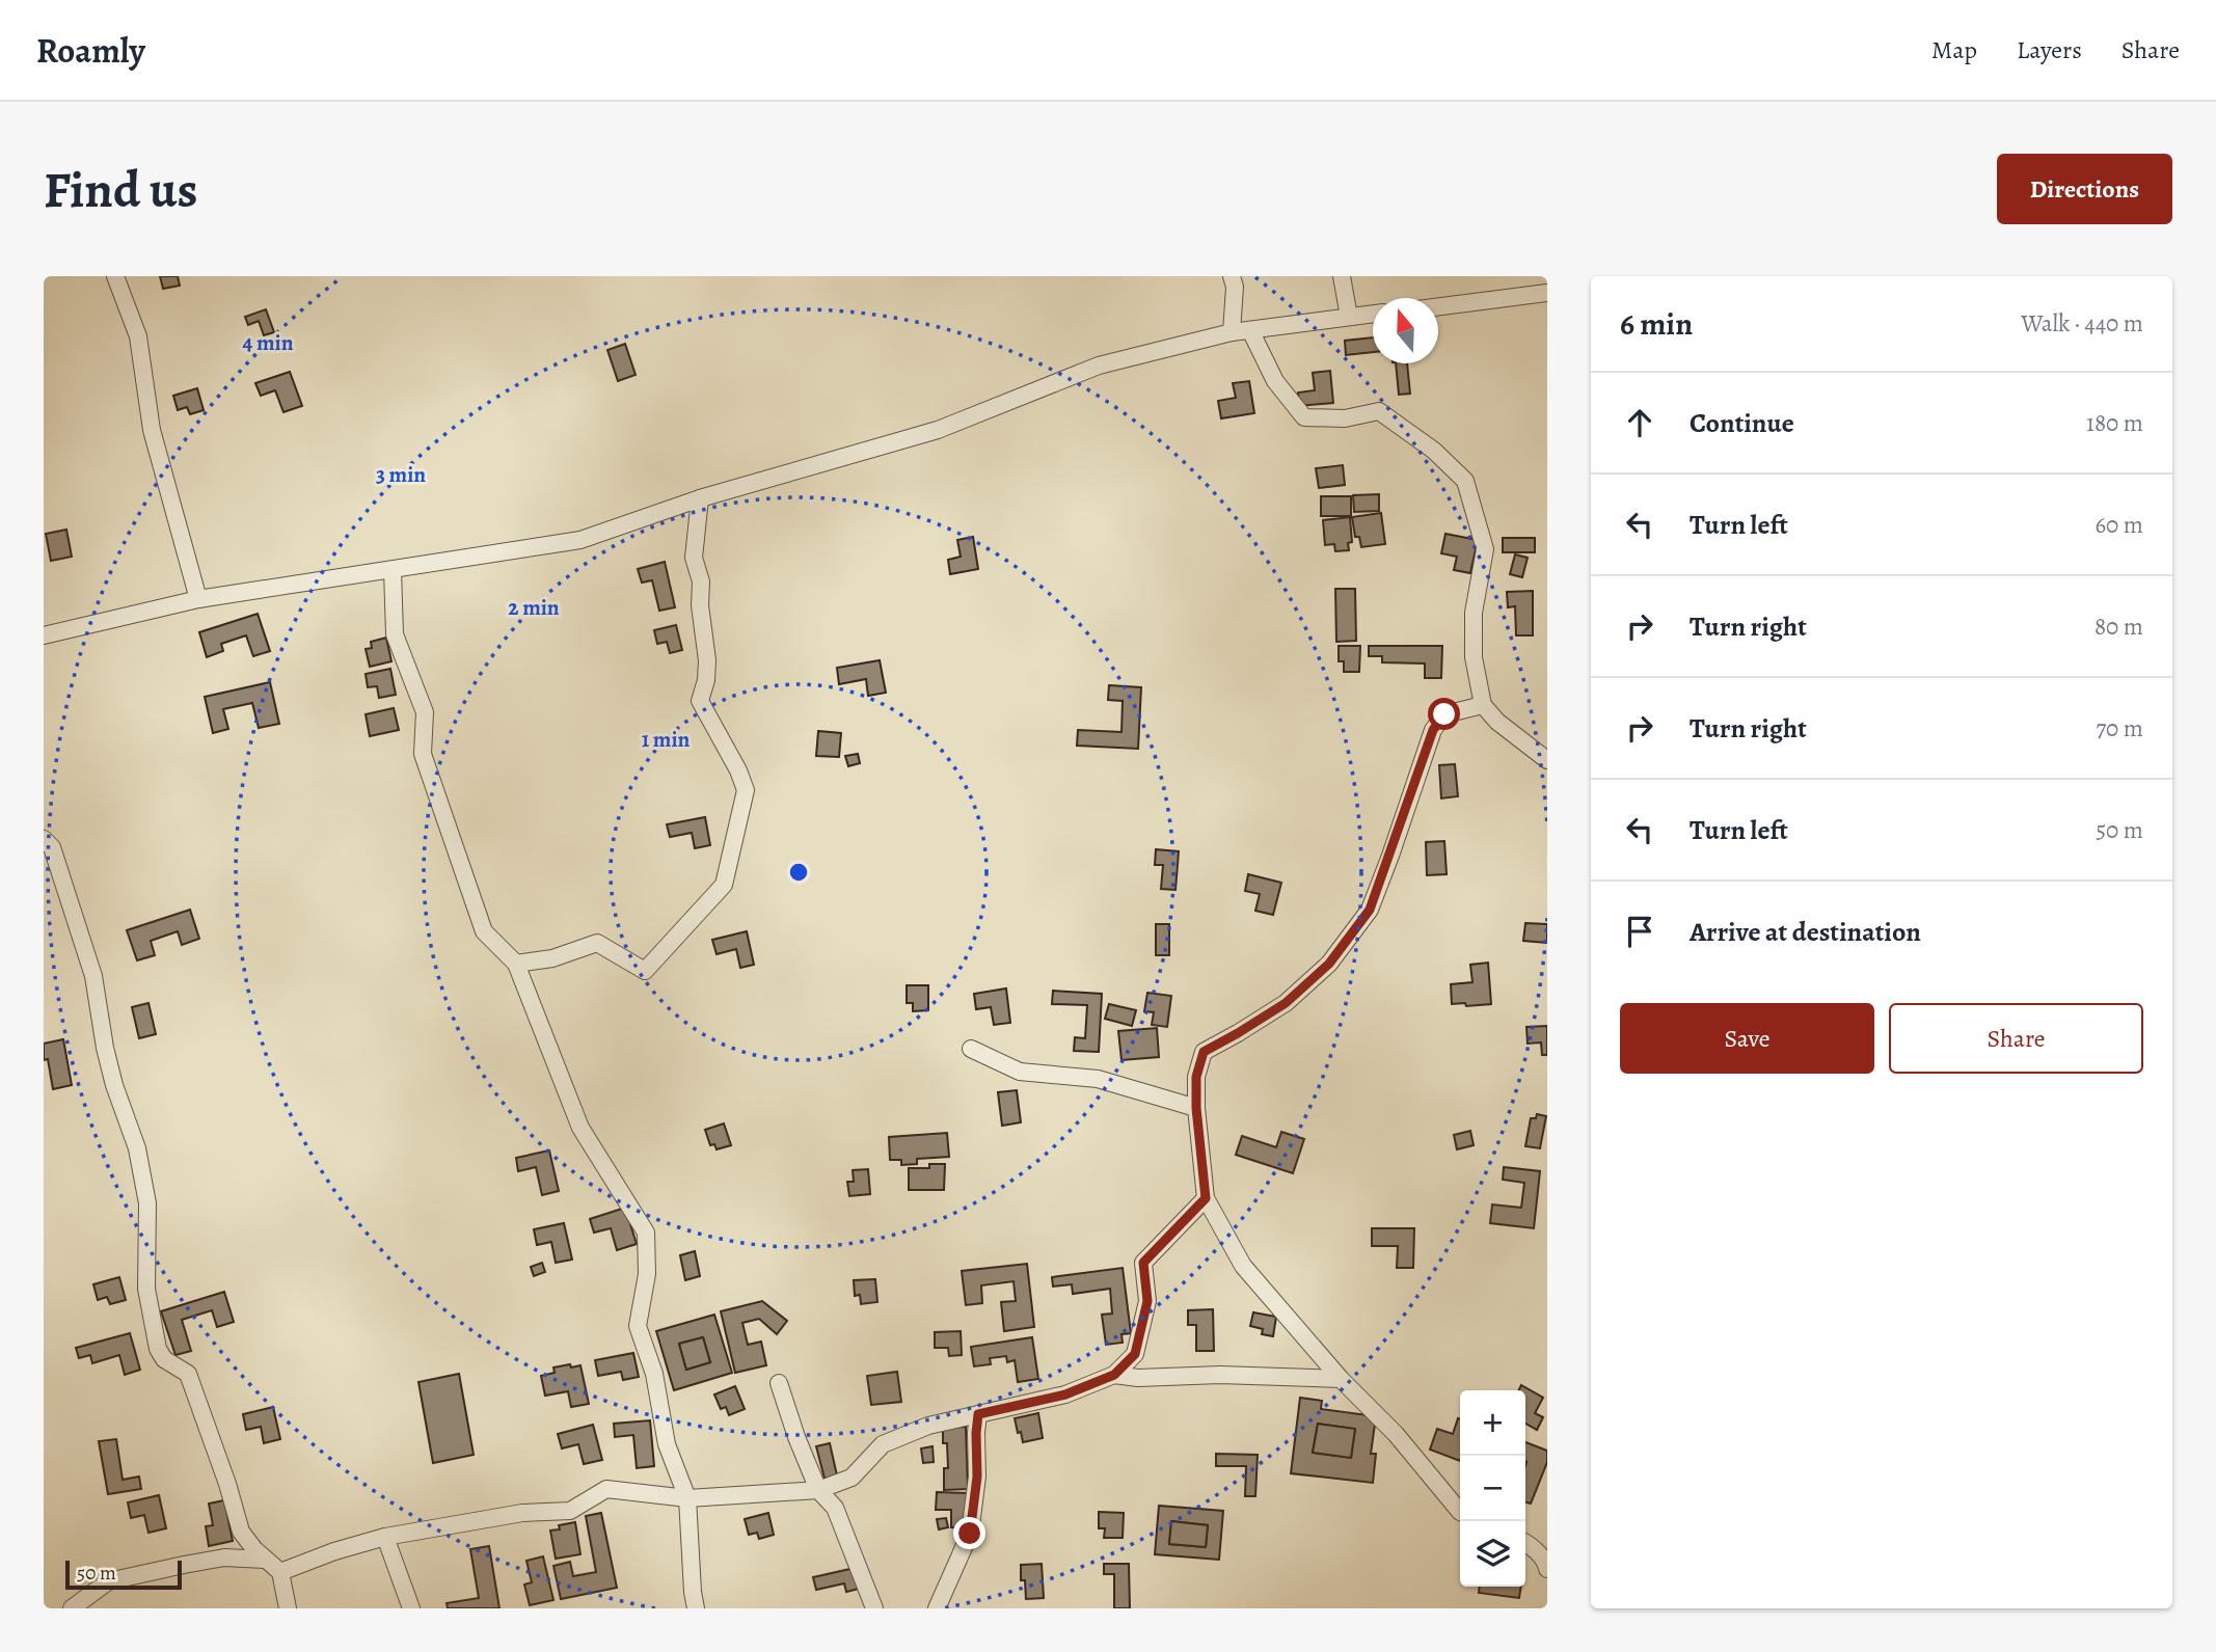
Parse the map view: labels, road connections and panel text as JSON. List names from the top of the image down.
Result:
{
  "scale_bar": "50 m",
  "north": "top",
  "page": {
    "header": "Roamly",
    "nav": ["Map", "Layers", "Share"],
    "buttons": [
      "Directions",
      ["Save", "Share"]
    ],
    "title": "Find us",
    "heading": ["6 min", "Walk · 440 m"],
    "list": [
      ["Continue", "180 m"],
      ["Turn left", "60 m"],
      ["Turn right", "80 m"],
      ["Turn right", "70 m"],
      ["Turn left", "50 m"],
      "Arrive at destination"
    ],
    "map_buttons": ["+", "−"],
    "scale": "50 m"
  },
  "rings": [
    "4 min",
    "3 min",
    "2 min",
    "1 min"
  ]
}
